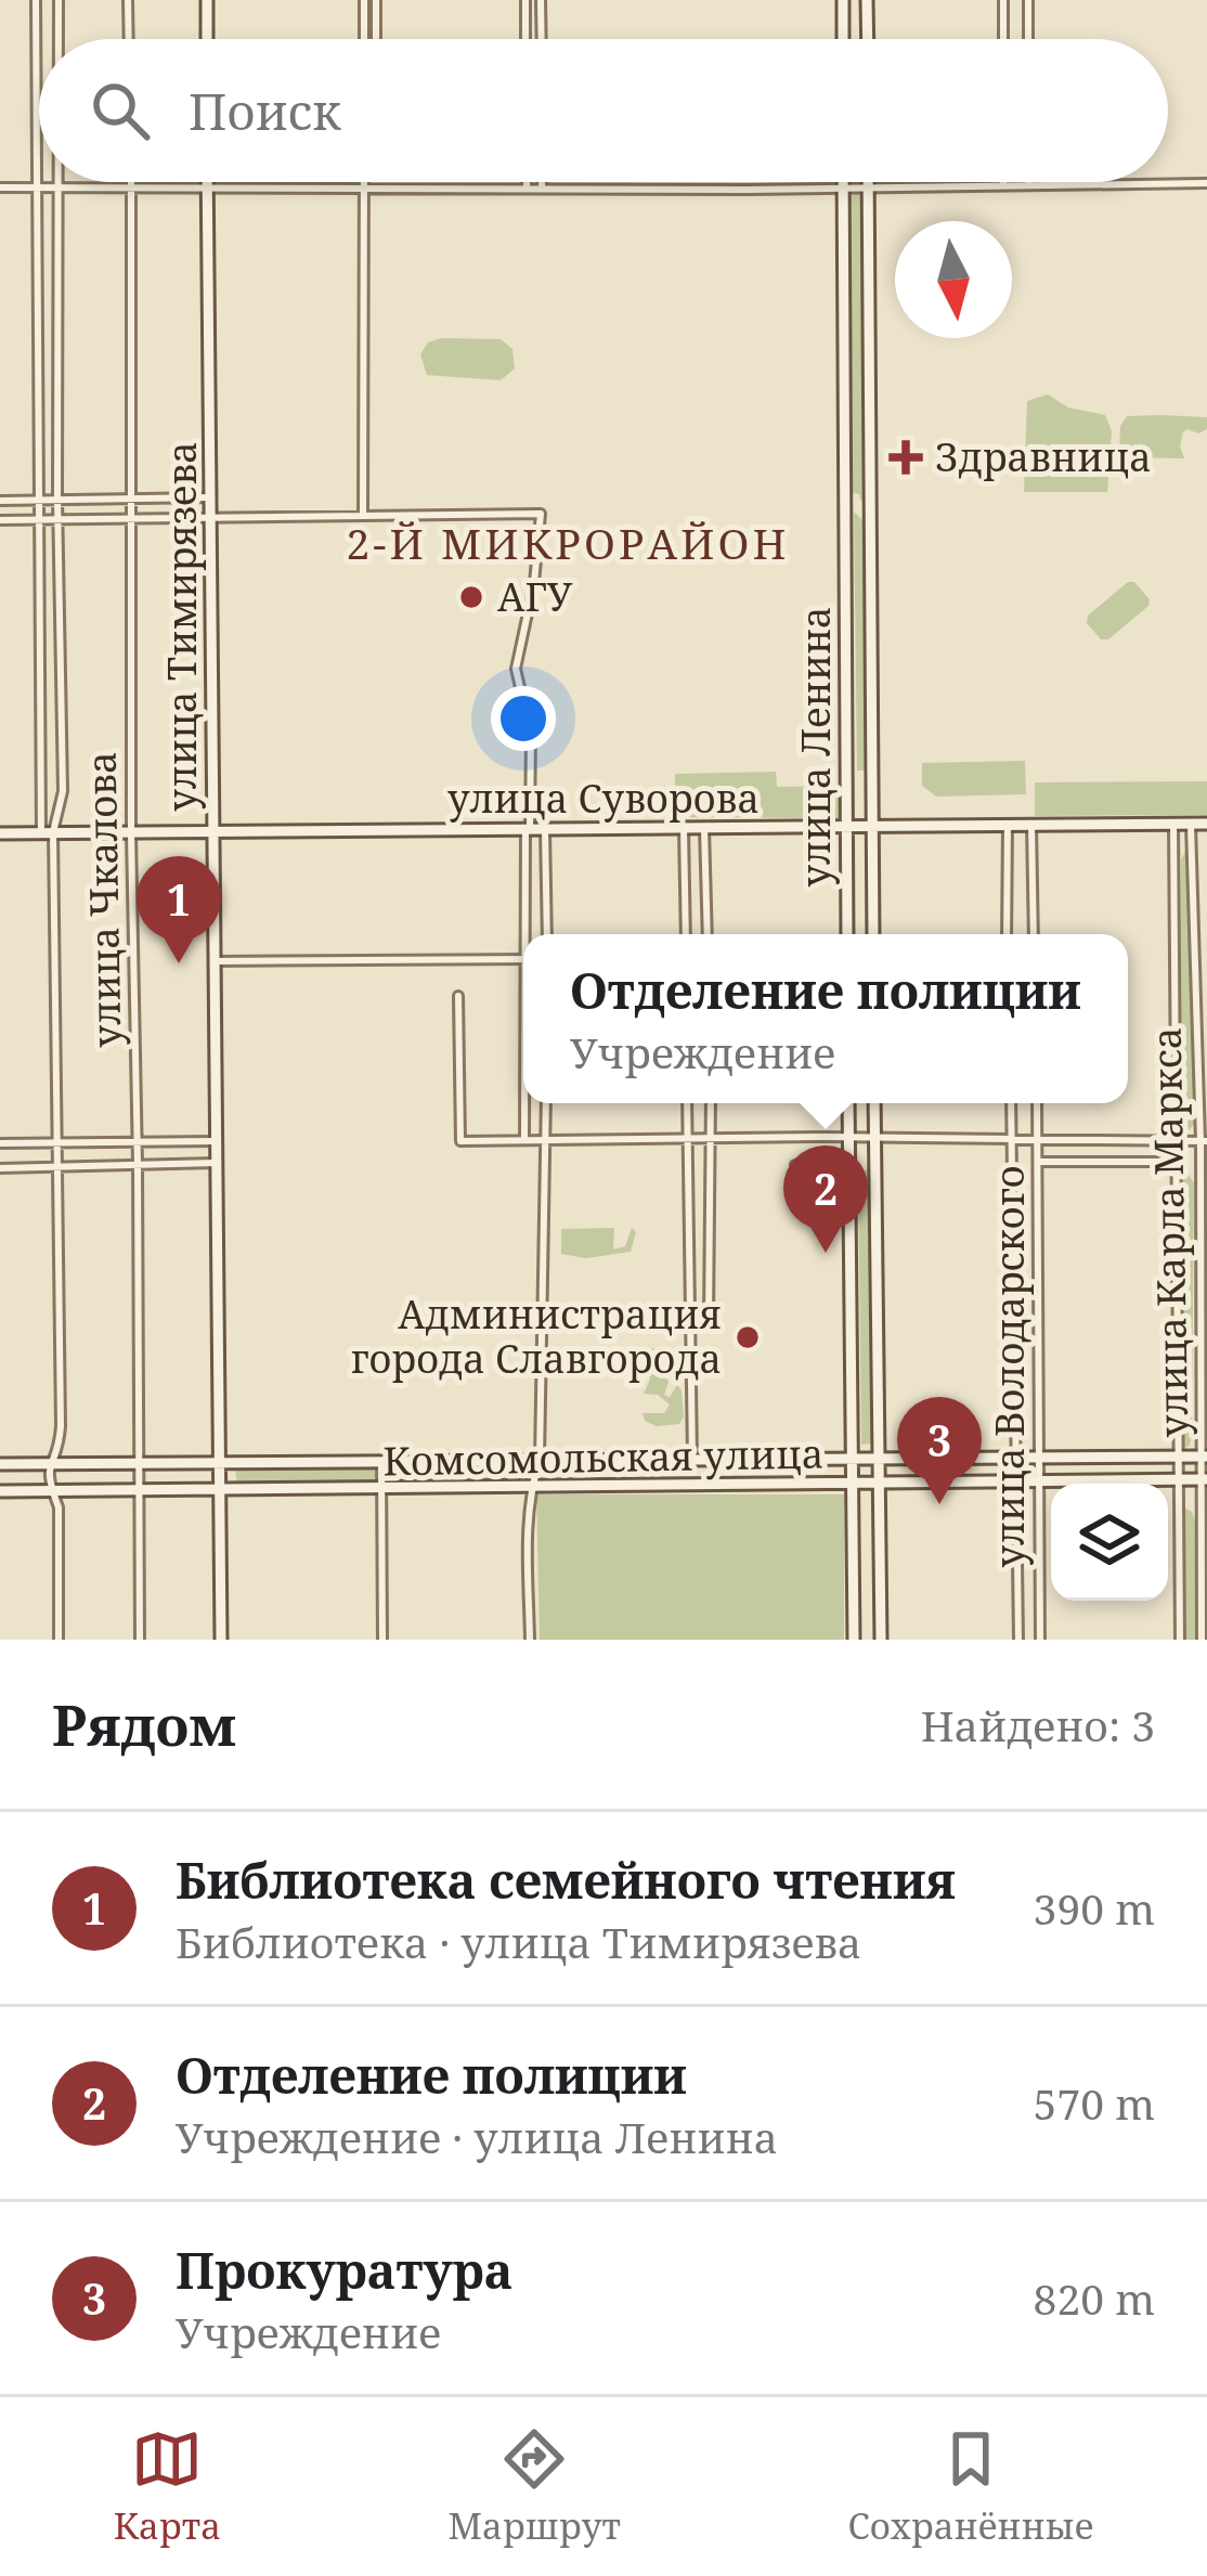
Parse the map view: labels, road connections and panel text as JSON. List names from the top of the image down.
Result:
{
  "streets": {
    "street": [
      "улица Тимирязева",
      "улица Ленина",
      "улица Суворова",
      "улица Чкалова",
      "улица Карла Маркса",
      "улица Володарского",
      "Комсомольская улица"
    ]
  },
  "crossings": [
    ["улица Тимирязева", "улица Суворова"],
    ["улица Тимирязева", "Комсомольская улица"],
    ["улица Ленина", "улица Суворова"],
    ["улица Суворова", "улица Чкалова"],
    ["улица Суворова", "улица Карла Маркса"],
    ["улица Чкалова", "Комсомольская улица"],
    ["улица Карла Маркса", "Комсомольская улица"],
    ["улица Володарского", "Комсомольская улица"]
  ],
  "districts": ["2-Й МИКРОРАЙОН"],
  "places": {
    "health": ["Здравница"],
    "other": ["АГУ", "Администрация города Славгорода"]
  },
  "north": "bottom",
  "page": {
    "search": "Поиск",
    "pins": ["1", "2", "3"],
    "popup": ["Отделение полиции", "Учреждение"],
    "heading": ["Рядом", "Найдено: 3"],
    "list": [
      {
        "mark": "1",
        "name": "Библиотека семейного чтения",
        "note": "Библиотека · улица Тимирязева",
        "value": "390 m"
      },
      {
        "mark": "2",
        "name": "Отделение полиции",
        "note": "Учреждение · улица Ленина",
        "value": "570 m"
      },
      {
        "mark": "3",
        "name": "Прокуратура",
        "note": "Учреждение",
        "value": "820 m"
      }
    ],
    "nav": ["Карта", "Маршрут", "Сохранённые"]
  }
}
